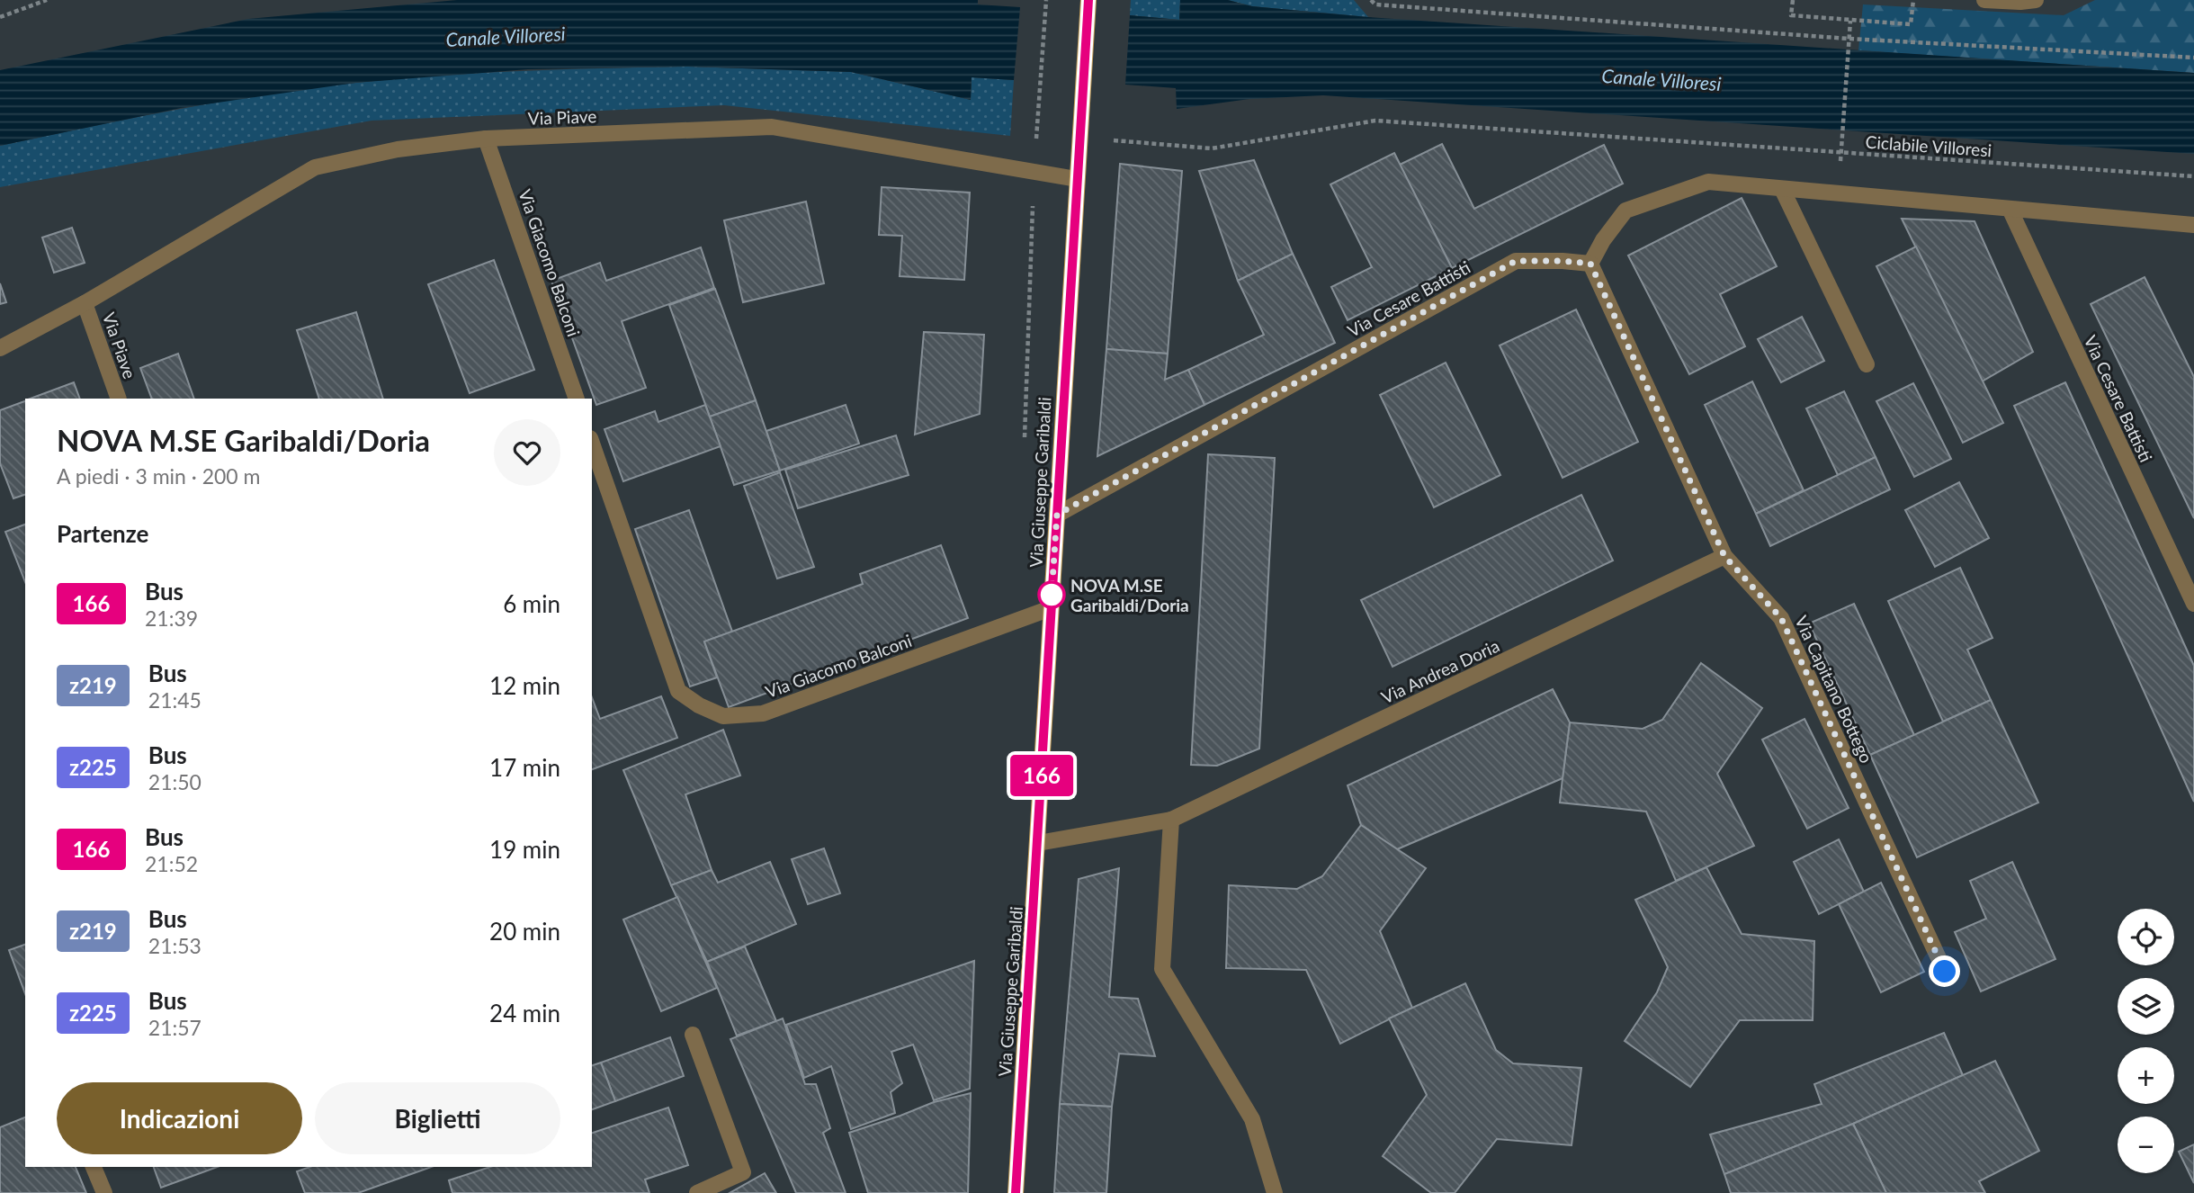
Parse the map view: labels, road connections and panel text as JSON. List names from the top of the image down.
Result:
{
  "streets": {
    "main road": ["Via Giuseppe Garibaldi"],
    "street": [
      "Via Piave",
      "Via Giacomo Balconi",
      "Via Cesare Battisti",
      "Via Andrea Doria",
      "Via Capitano Bottego"
    ],
    "path": ["Ciclabile Villoresi"]
  },
  "crossings": [
    ["Via Piave", "Via Giacomo Balconi"],
    ["Via Piave", "Via Giuseppe Garibaldi"],
    ["Via Giacomo Balconi", "Via Giuseppe Garibaldi"],
    ["Via Cesare Battisti", "Via Giuseppe Garibaldi"],
    ["Via Cesare Battisti", "Via Capitano Bottego"],
    ["Via Giuseppe Garibaldi", "Via Andrea Doria"],
    ["Via Andrea Doria", "Via Capitano Bottego"]
  ],
  "water": ["Canale Villoresi"],
  "places": ["NOVA M.SE Garibaldi/Doria"],
  "lines": ["bus line 166"],
  "page": {
    "on_map": "166",
    "heading": [
      ["NOVA M.SE Garibaldi/Doria", "A piedi · 3 min · 200 m"],
      "Partenze"
    ],
    "list": [
      {
        "mark": "166",
        "name": "Bus",
        "note": "21:39",
        "value": "6 min"
      },
      {
        "mark": "z219",
        "name": "Bus",
        "note": "21:45",
        "value": "12 min"
      },
      {
        "mark": "z225",
        "name": "Bus",
        "note": "21:50",
        "value": "17 min"
      },
      {
        "mark": "166",
        "name": "Bus",
        "note": "21:52",
        "value": "19 min"
      },
      {
        "mark": "z219",
        "name": "Bus",
        "note": "21:53",
        "value": "20 min"
      },
      {
        "mark": "z225",
        "name": "Bus",
        "note": "21:57",
        "value": "24 min"
      }
    ],
    "map_buttons": ["+", "−"],
    "buttons": ["Indicazioni", "Biglietti"]
  }
}
